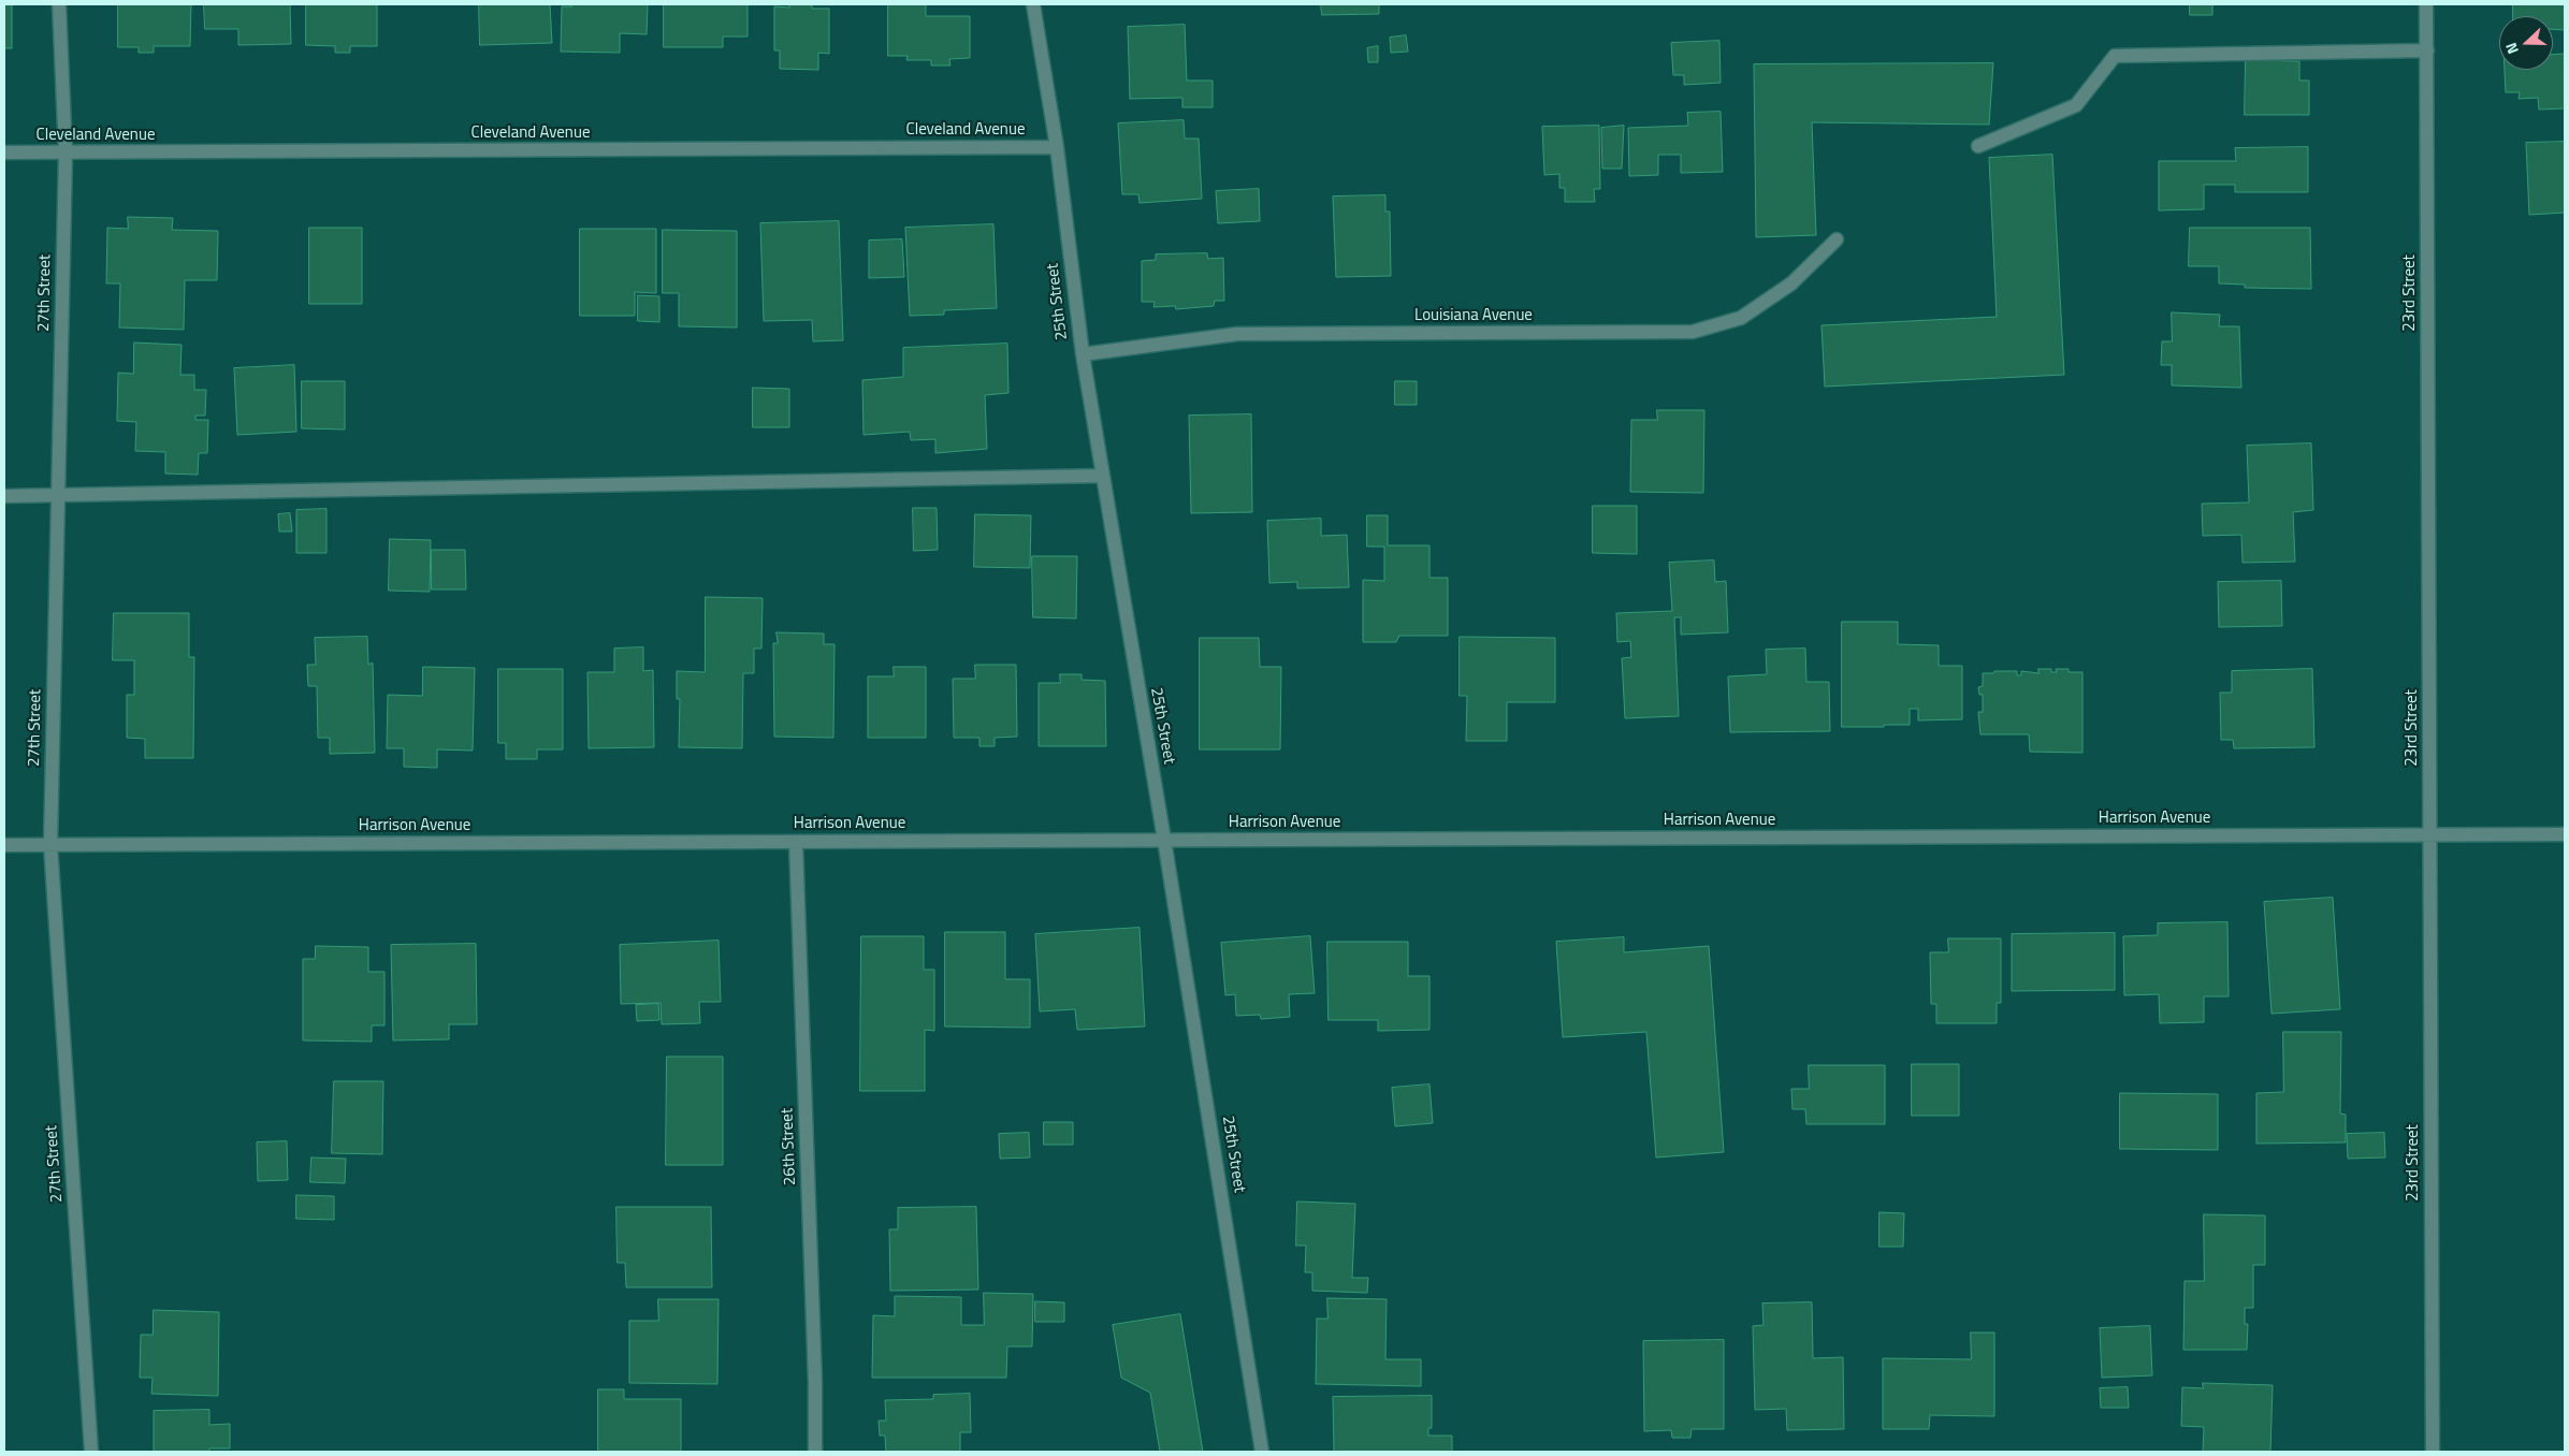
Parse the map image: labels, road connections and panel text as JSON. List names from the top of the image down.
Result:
{
  "streets": {
    "street": [
      "Cleveland Avenue",
      "27th Street",
      "23rd Street",
      "25th Street",
      "Louisiana Avenue",
      "Harrison Avenue",
      "26th Street"
    ]
  },
  "crossings": [
    ["Cleveland Avenue", "27th Street"],
    ["Cleveland Avenue", "25th Street"],
    ["27th Street", "Harrison Avenue"],
    ["23rd Street", "Harrison Avenue"],
    ["25th Street", "Louisiana Avenue"],
    ["25th Street", "Harrison Avenue"],
    ["Harrison Avenue", "26th Street"]
  ],
  "north": "left"
}
